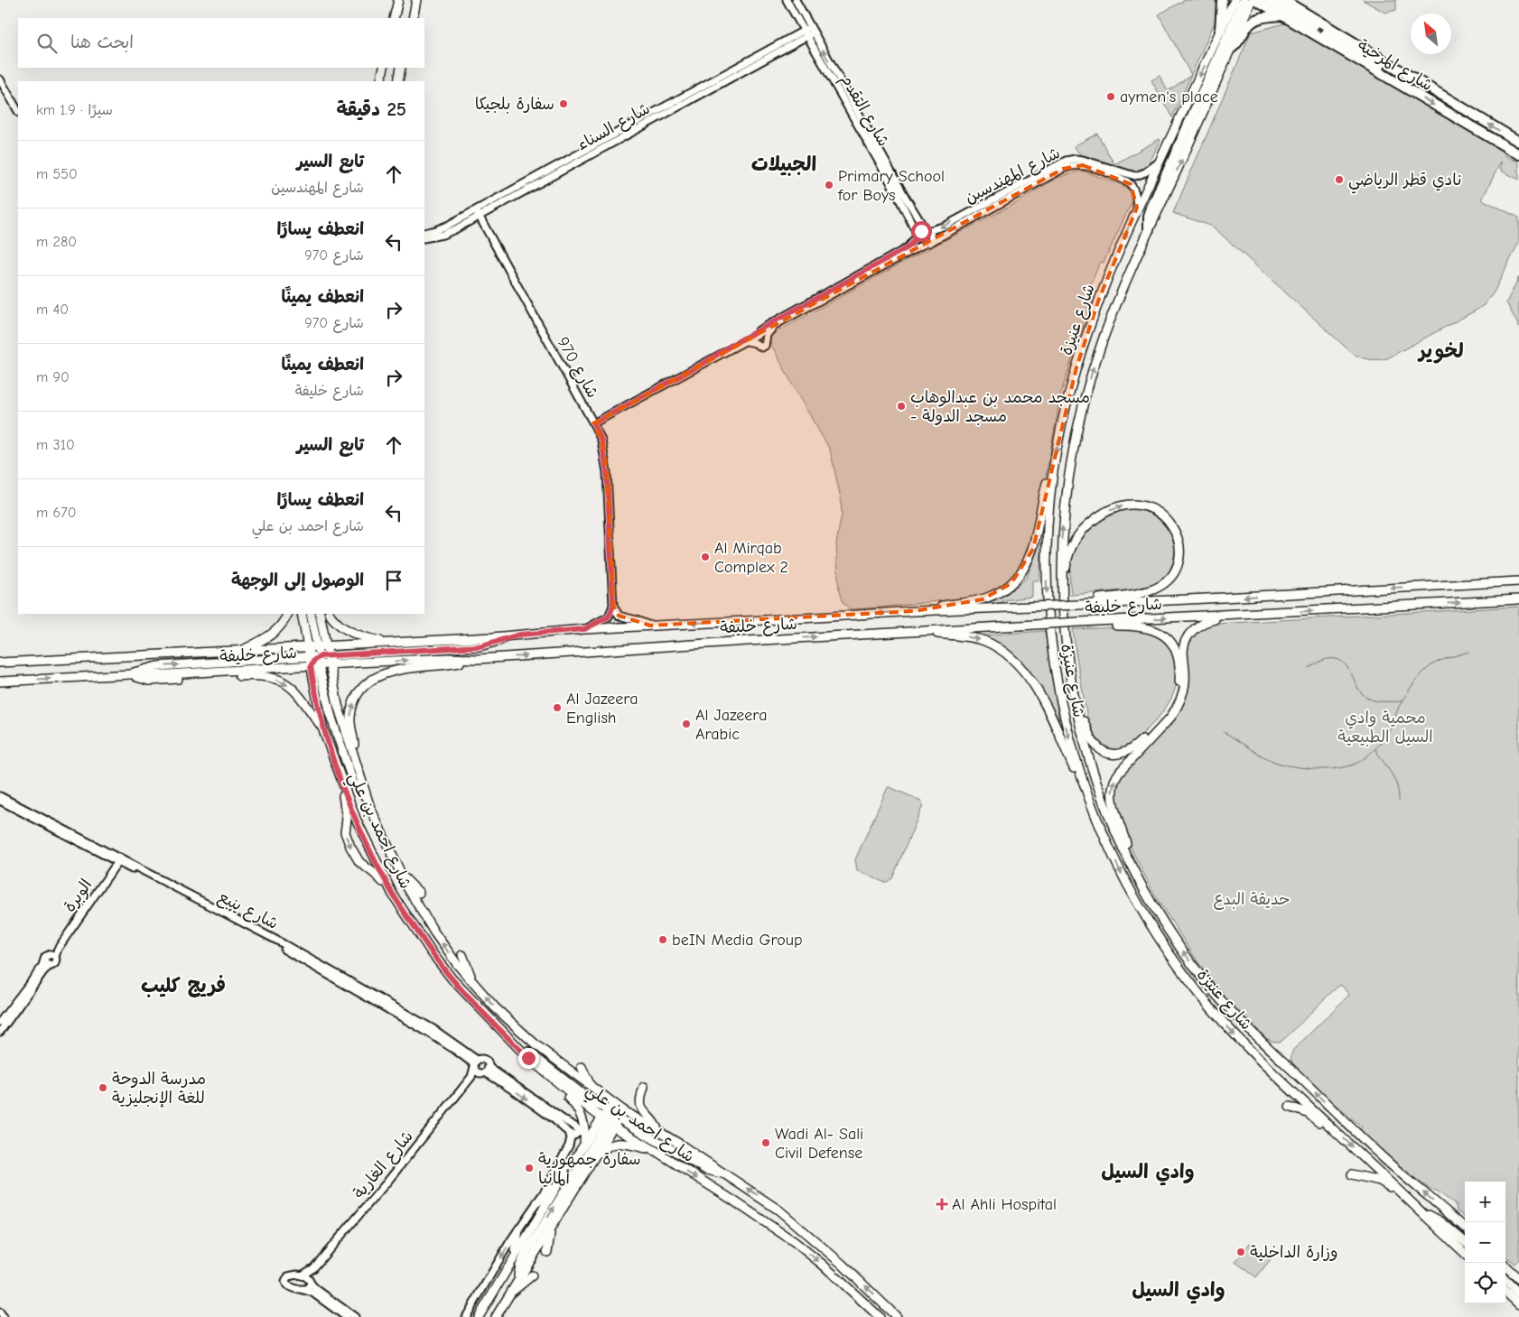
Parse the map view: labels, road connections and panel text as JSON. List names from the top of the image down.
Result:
{
  "streets": {
    "highway": ["شارع المرخية"],
    "main road": ["شارع عنيزة", "شارع خليفة", "شارع احمد بن علي"],
    "street": [
      "شارع التقدم",
      "شارع السناء",
      "شارع المهندسين",
      "شارع 970",
      "الوبرة",
      "شارع ينبع",
      "شارع الغارية"
    ]
  },
  "crossings": [
    ["شارع التقدم", "شارع السناء"],
    ["شارع التقدم", "شارع المهندسين"],
    ["شارع السناء", "شارع 970"],
    ["شارع المهندسين", "شارع عنيزة"],
    ["شارع خليفة", "شارع احمد بن علي"],
    ["الوبرة", "شارع ينبع"],
    ["شارع ينبع", "شارع الغارية"]
  ],
  "one_way": ["شارع المهندسين"],
  "districts": [
    "الجبيلات",
    "لخوير",
    "فريج كليب",
    "وادي السيل",
    "وادي السيل"
  ],
  "parks": ["محمية وادي السيل الطبيعية", "حديقة البدع"],
  "places": {
    "other": [
      "aymen's place",
      "سفارة بلجيكا",
      "نادي قطر الرياضي",
      "Primary School for Boys",
      "مسجد محمد بن عبدالوهاب - مسجد الدولة",
      "Al Mirqab Complex 2",
      "Al Jazeera English",
      "Al Jazeera Arabic",
      "beIN Media Group",
      "مدرسة الدوحة للغة الإنجليزية",
      "Wadi Al- Sali Civil Defense",
      "سفارة جمهورية ألمانيا",
      "وزارة الداخلية"
    ],
    "health": ["Al Ahli Hospital"]
  },
  "north": "top left",
  "page": {
    "search": "ابحث هنا",
    "heading": ["25 دقيقة", "سيرًا · 1.9 km"],
    "list": [
      ["تابع السير", "شارع المهندسين", "550 m"],
      ["انعطف يسارًا", "شارع 970", "280 m"],
      ["انعطف يمينًا", "شارع 970", "40 m"],
      ["انعطف يمينًا", "شارع خليفة", "90 m"],
      ["تابع السير", "310 m"],
      ["انعطف يسارًا", "شارع احمد بن علي", "670 m"],
      "الوصول إلى الوجهة"
    ],
    "map_buttons": ["+", "−"]
  }
}
